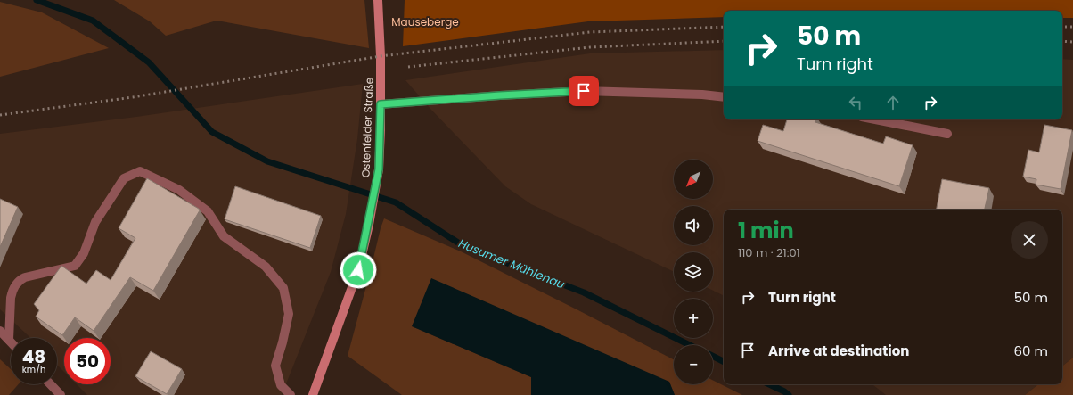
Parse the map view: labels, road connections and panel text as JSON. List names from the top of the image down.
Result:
{
  "streets": {
    "main road": ["Ostenfelder Straße"]
  },
  "water": ["Husumer Mühlenau"],
  "parks": ["Mauseberge"],
  "north": "bottom left",
  "page": {
    "turn": ["50 m", "Turn right"],
    "map_buttons": ["+", "−"],
    "heading": ["1 min", "110 m · 21:01"],
    "list": [
      {
        "name": "Turn right",
        "value": "50 m"
      },
      {
        "name": "Arrive at destination",
        "value": "60 m"
      }
    ],
    "speed": "48 km/h",
    "limit": "50"
  }
}
